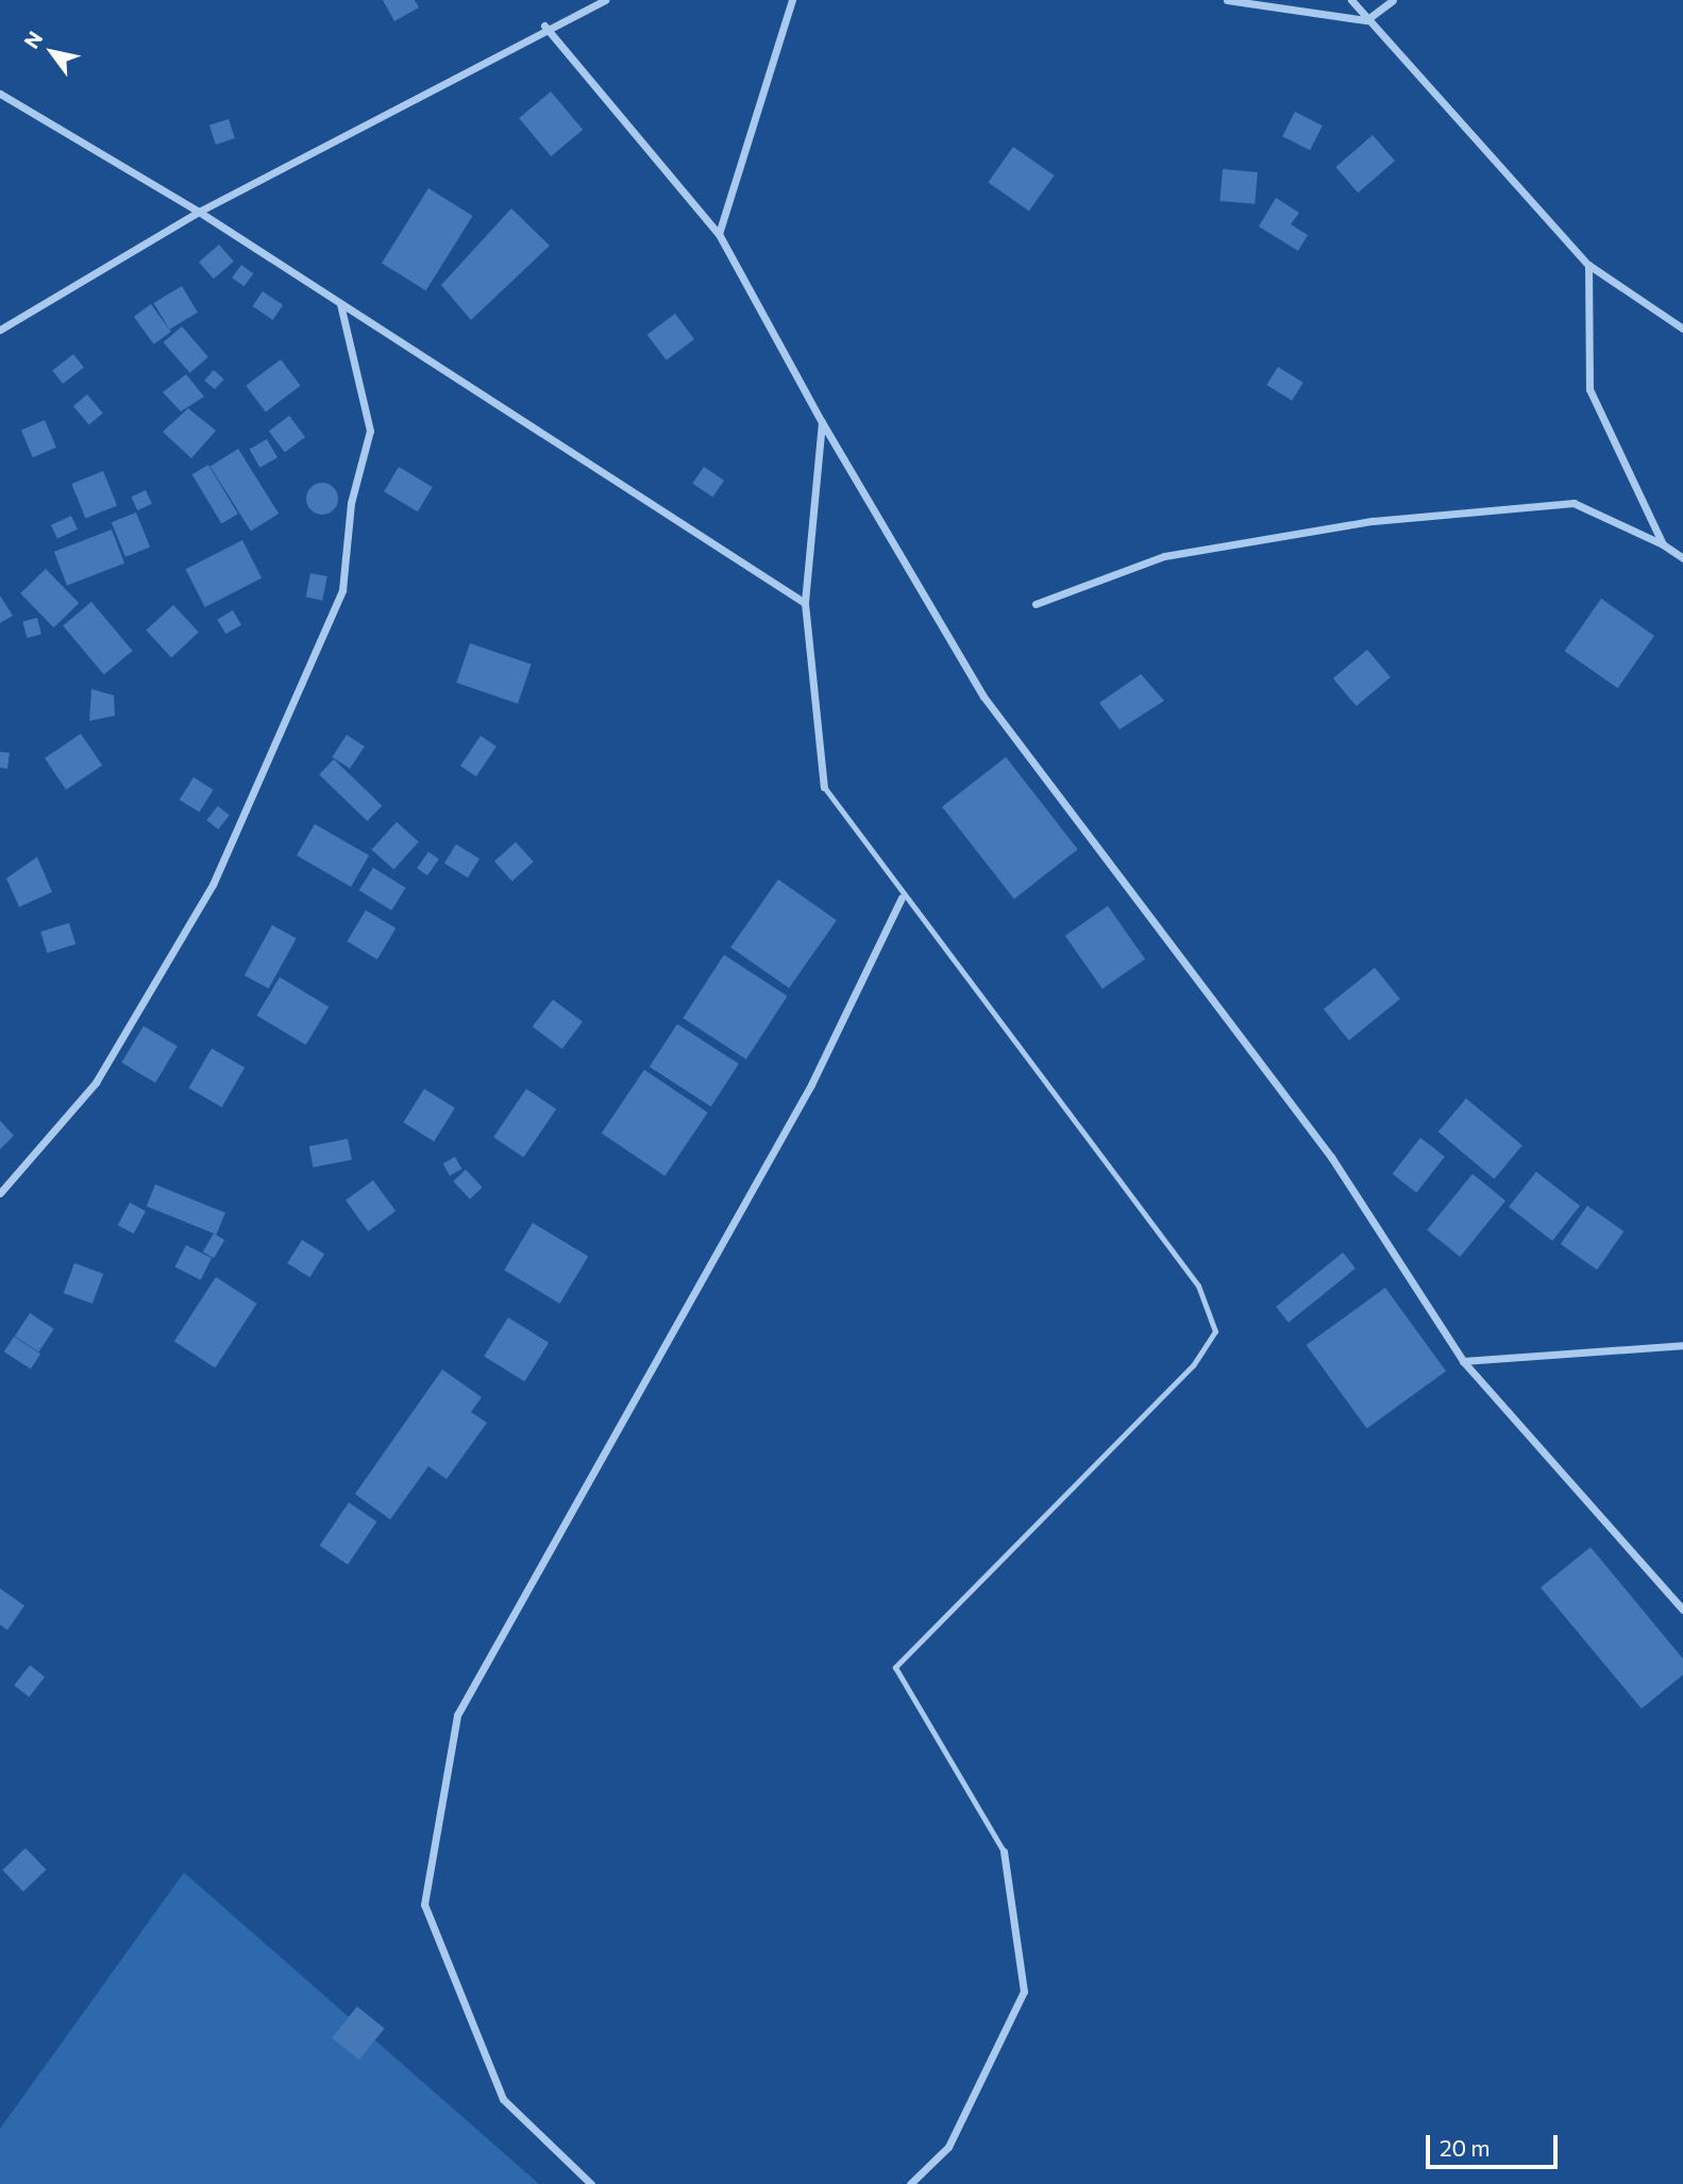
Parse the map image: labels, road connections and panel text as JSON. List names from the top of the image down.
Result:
{
  "scale_bar": "20 m",
  "north": "top left"
}
